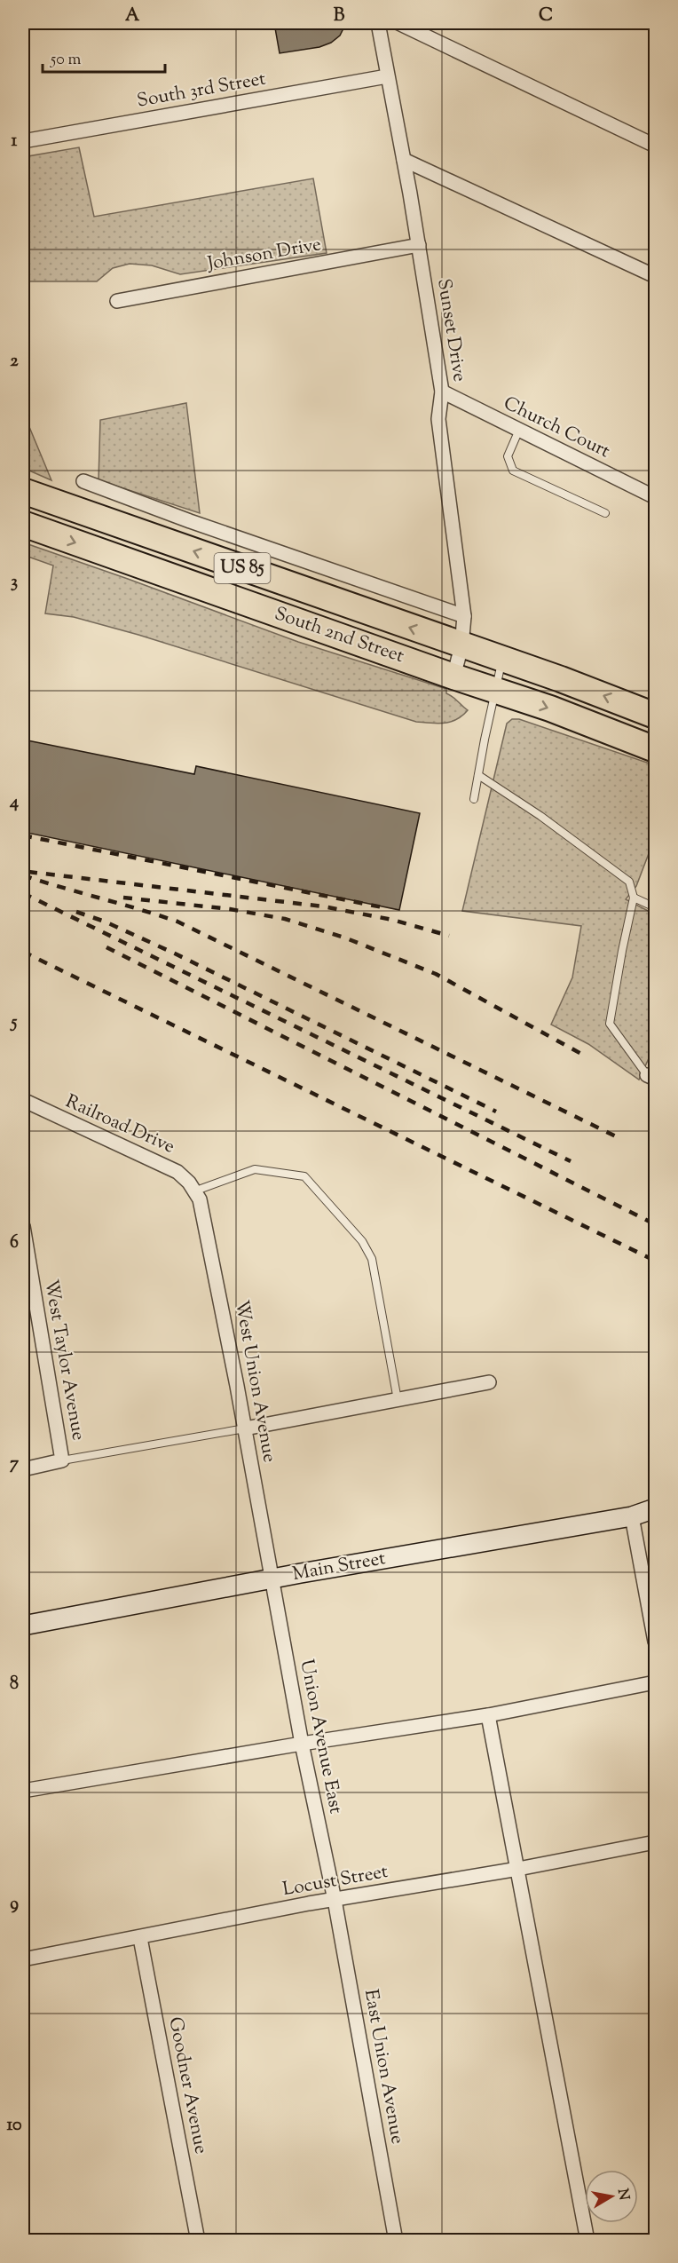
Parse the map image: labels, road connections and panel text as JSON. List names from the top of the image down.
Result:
{
  "streets": {
    "highway": ["US 85", "South 2nd Street"],
    "street": [
      "South 3rd Street",
      "Johnson Drive",
      "Sunset Drive",
      "Church Court",
      "Railroad Drive",
      "West Taylor Avenue",
      "West Union Avenue",
      "Main Street",
      "Union Avenue East",
      "Locust Street",
      "East Union Avenue",
      "Goodner Avenue"
    ]
  },
  "crossings": [
    ["South 3rd Street", "Sunset Drive"],
    ["Johnson Drive", "Sunset Drive"],
    ["Sunset Drive", "Church Court"],
    ["Sunset Drive", "South 2nd Street"],
    ["Railroad Drive", "West Union Avenue"],
    ["West Union Avenue", "Main Street"],
    ["West Union Avenue", "Union Avenue East"],
    ["Main Street", "Union Avenue East"],
    ["Union Avenue East", "Locust Street"],
    ["Union Avenue East", "East Union Avenue"],
    ["Locust Street", "East Union Avenue"],
    ["Locust Street", "Goodner Avenue"]
  ],
  "scale_bar": "50 m",
  "north": "right",
  "grid": {
    "columns": ["A", "B", "C"],
    "rows": [
      "1",
      "2",
      "3",
      "4",
      "5",
      "6",
      "7",
      "8",
      "9",
      "10"
    ]
  }
}
